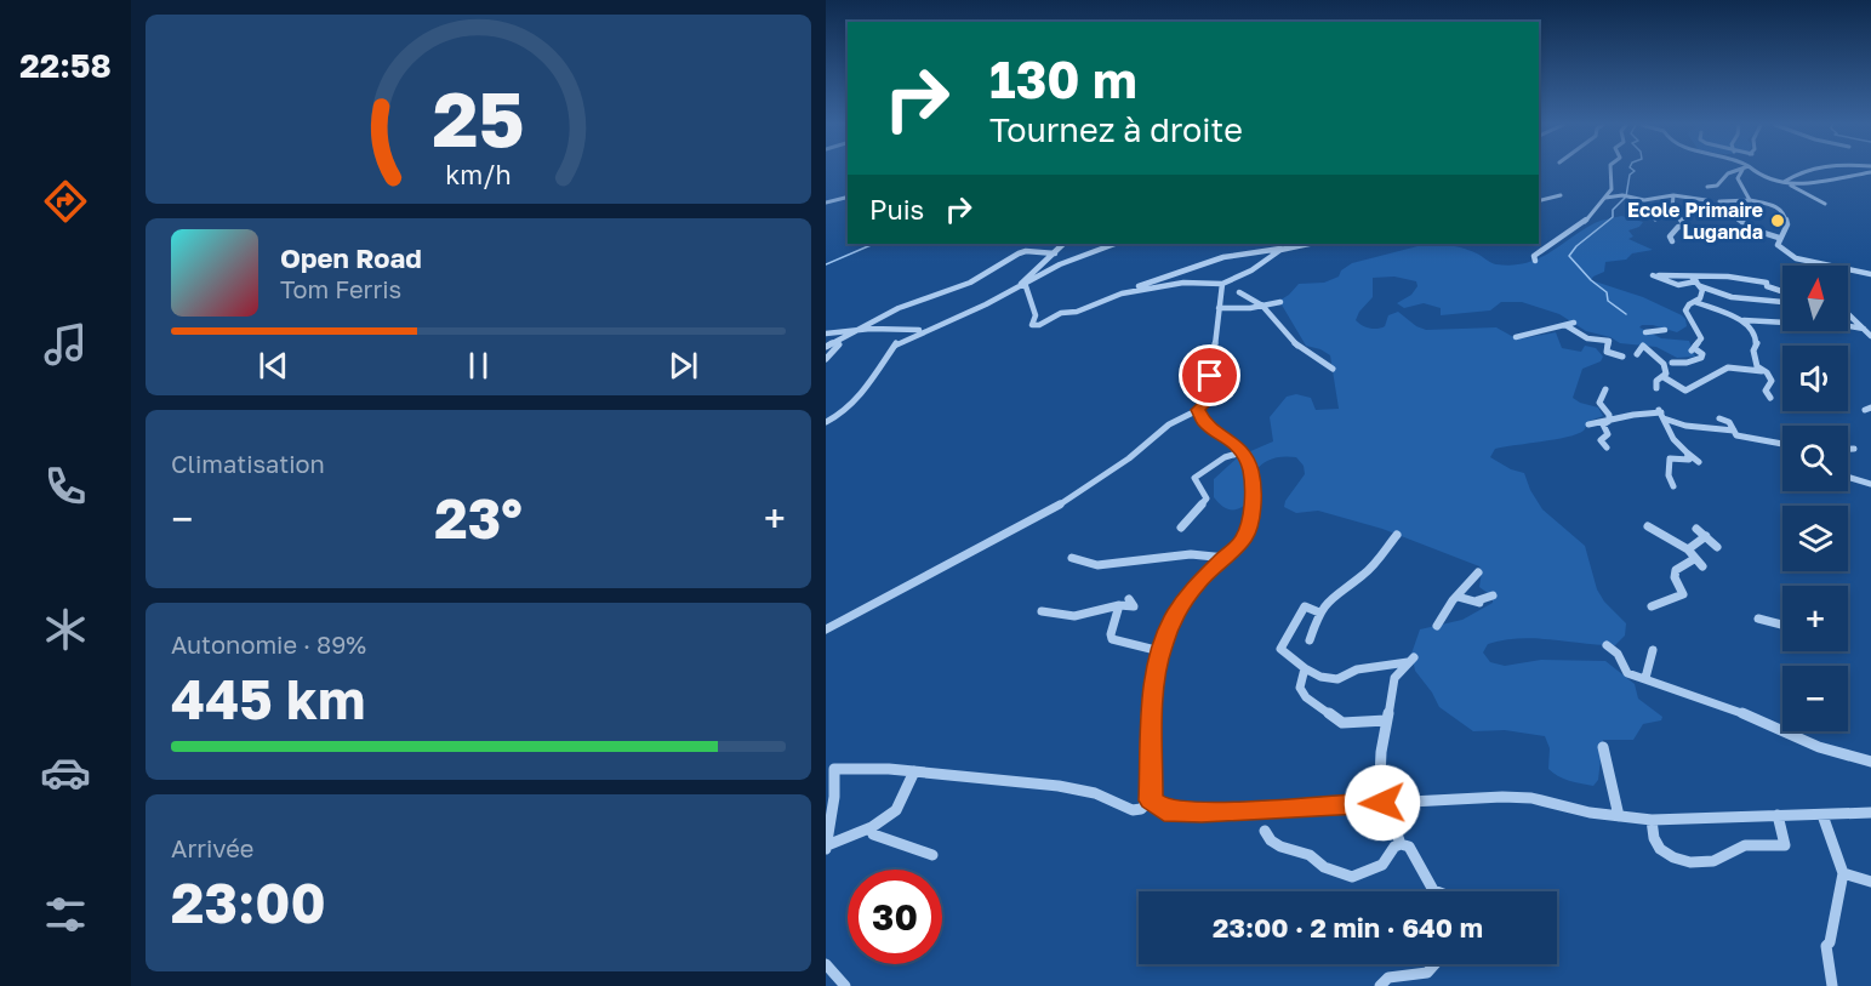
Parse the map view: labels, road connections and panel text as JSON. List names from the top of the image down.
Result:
{
  "places": ["Ecole Primaire Luganda"],
  "north": "top",
  "page": {
    "tabs": "22:58",
    "turn": ["130 m", "Tournez à droite"],
    "then": "Puis",
    "song": ["Open Road", "Tom Ferris"],
    "map_buttons": ["+", "−"],
    "tile": [
      "Climatisation",
      ["Autonomie · 89%", "445 km"],
      ["Arrivée", "23:00"]
    ],
    "heat": ["−", "23°", "+"],
    "limit": "30",
    "trip": "23:00 · 2 min · 640 m",
    "gauge": ["25", "km/h"]
  }
}
